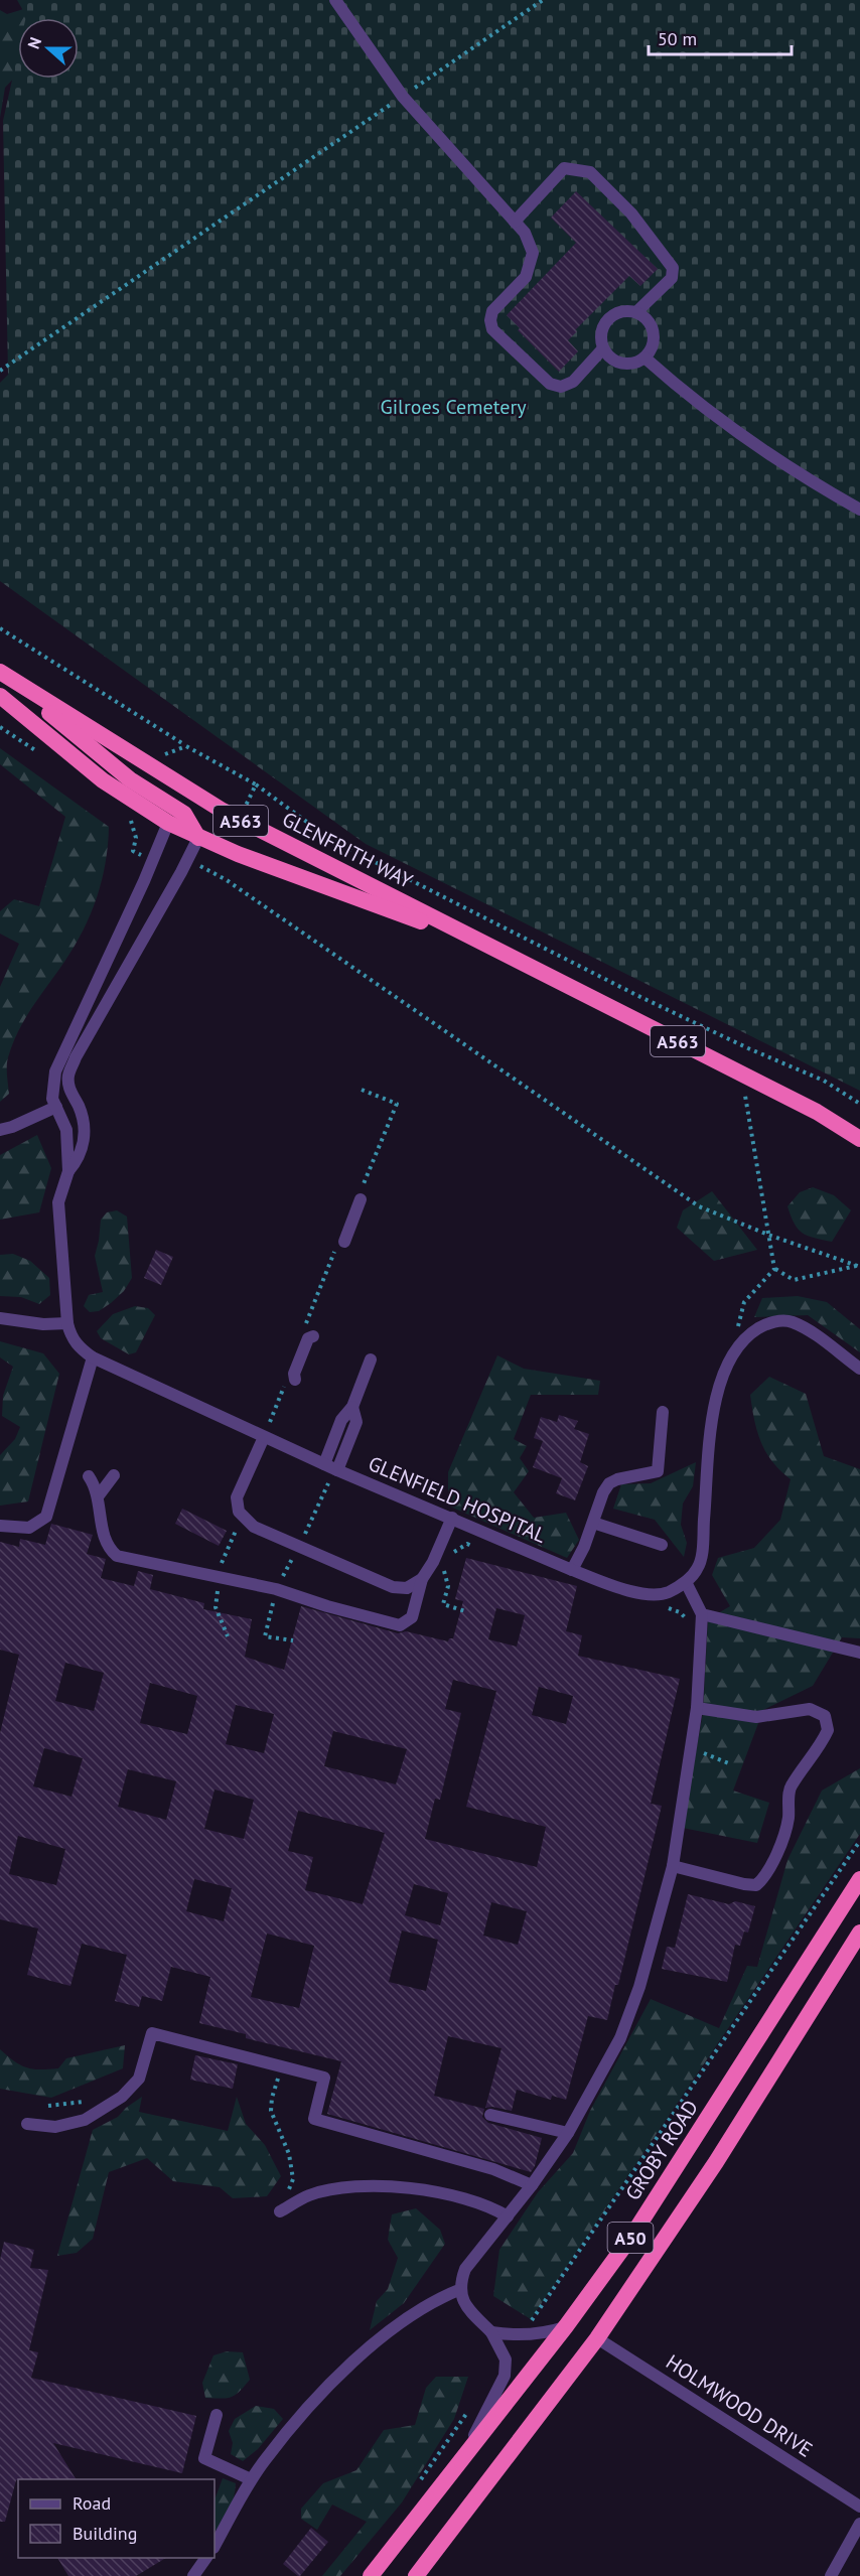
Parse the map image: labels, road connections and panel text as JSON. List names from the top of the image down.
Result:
{
  "streets": {
    "highway": [
      "A563",
      "GLENFRITH WAY",
      "GROBY ROAD",
      "A50"
    ],
    "street": ["GLENFIELD HOSPITAL", "HOLMWOOD DRIVE"]
  },
  "crossings": [
    ["A563", "GLENFRITH WAY"],
    ["A50", "HOLMWOOD DRIVE"]
  ],
  "parks": ["Gilroes Cemetery"],
  "legend": ["Road", "Building"],
  "scale_bar": "50 m",
  "north": "left"
}
